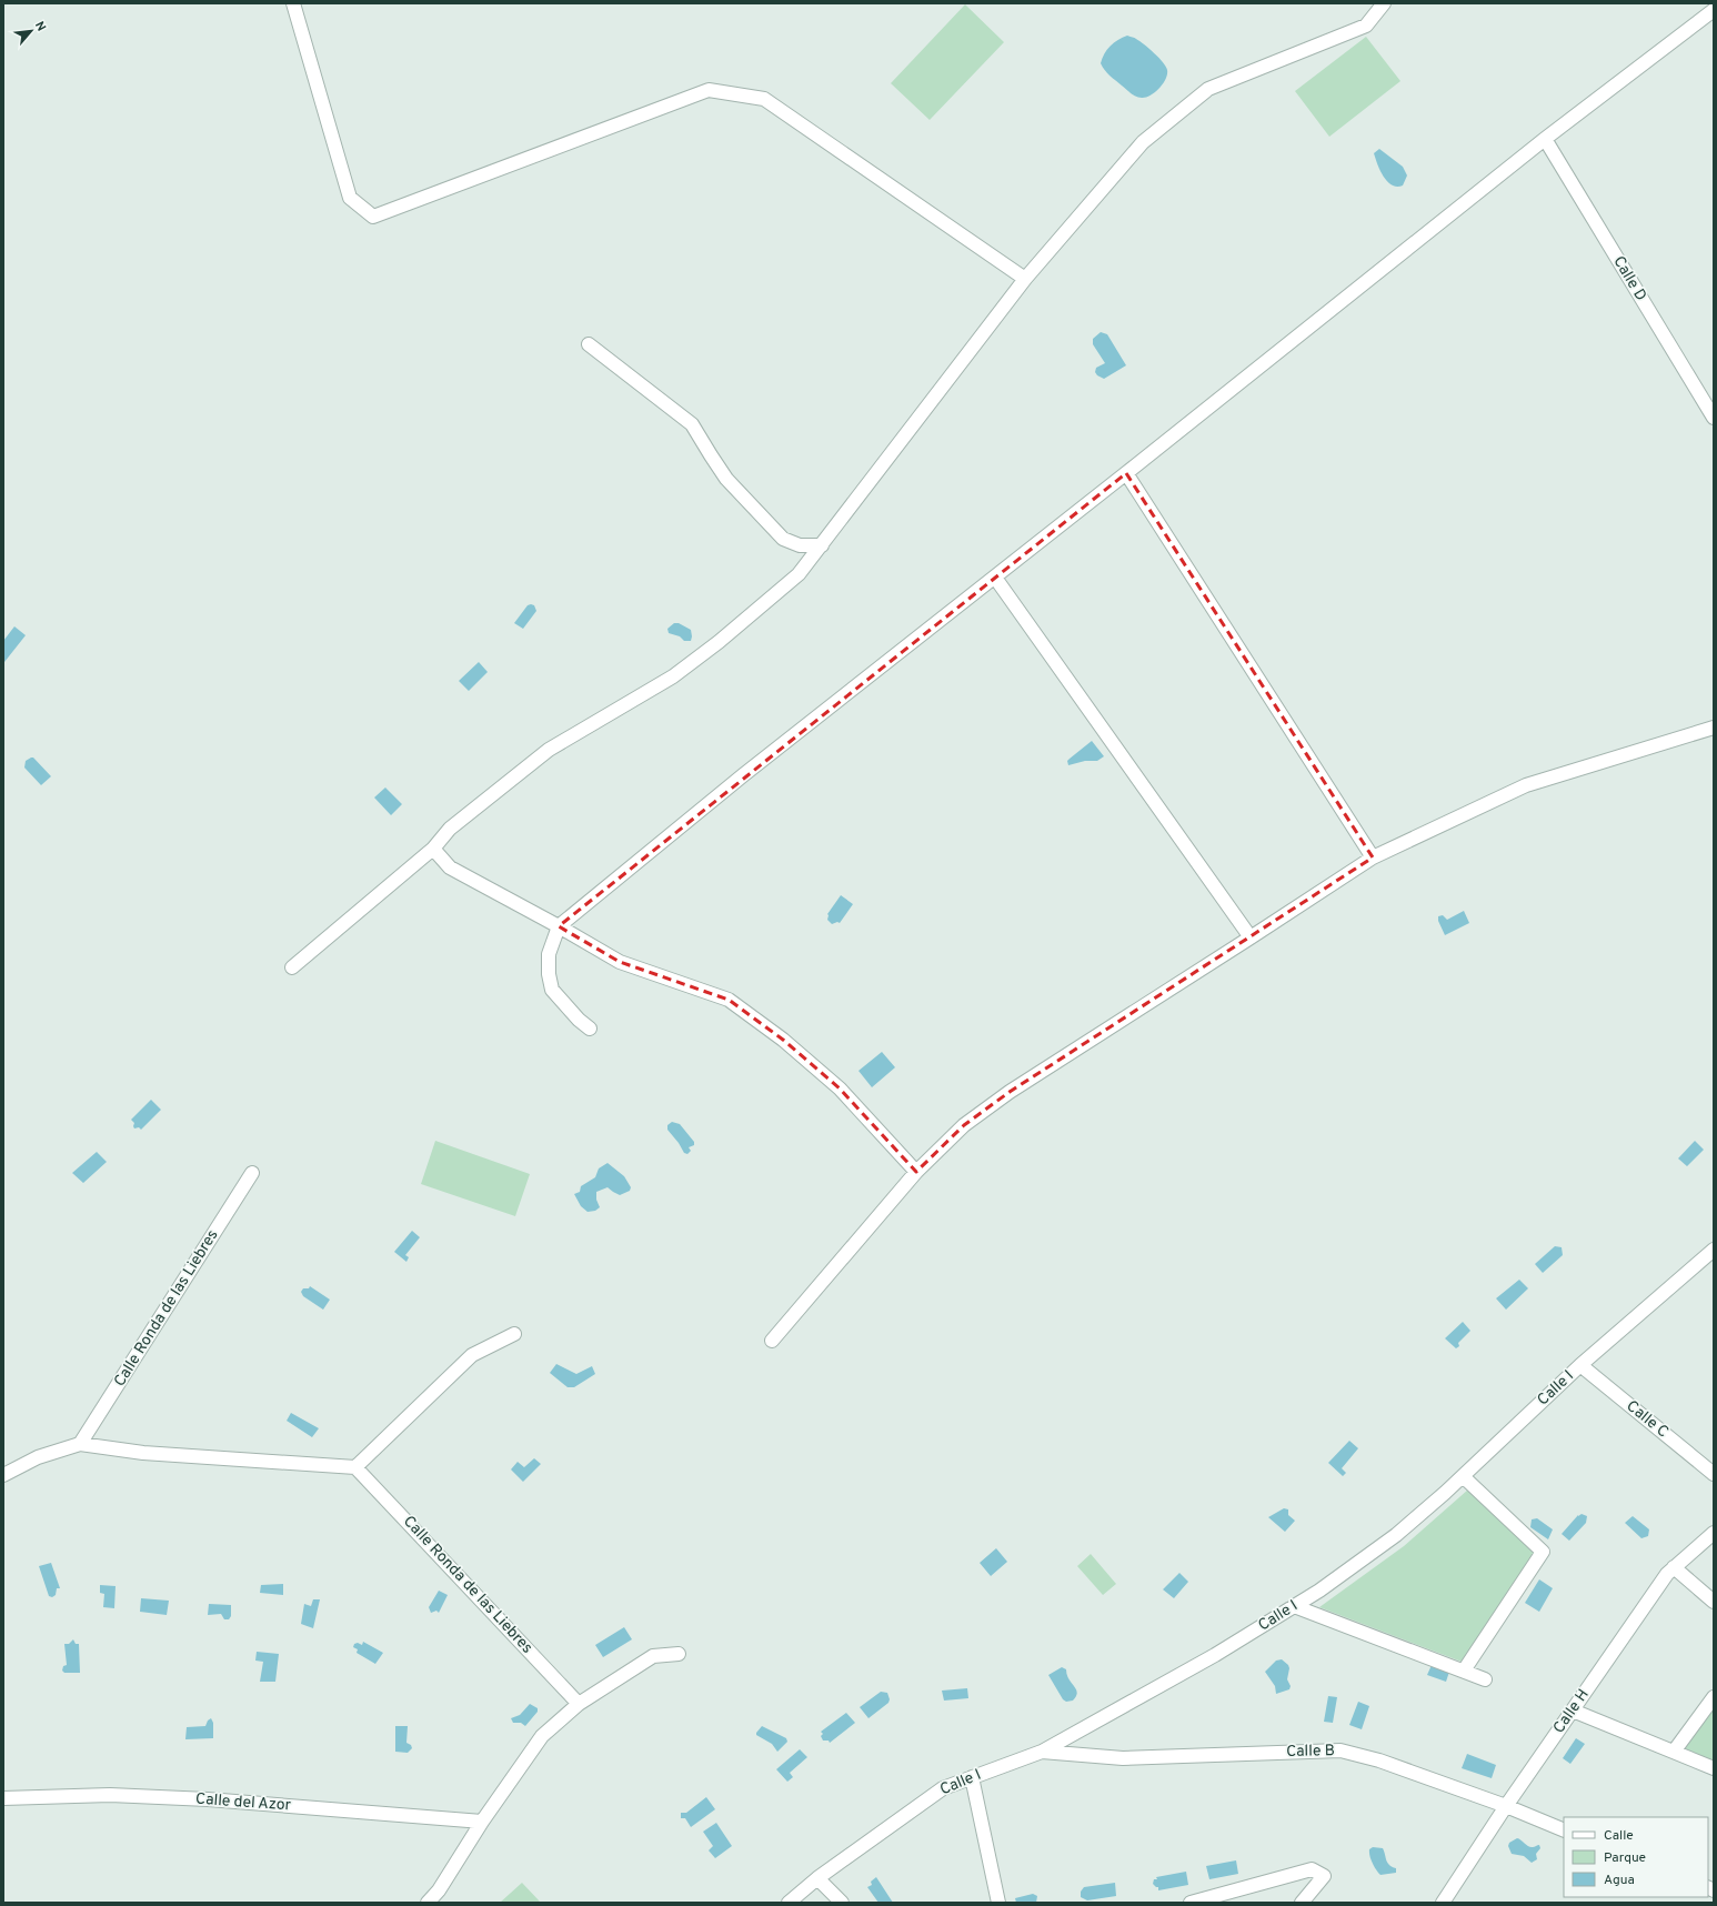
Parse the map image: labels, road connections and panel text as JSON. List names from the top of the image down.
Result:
{
  "streets": {
    "street": [
      "Calle D",
      "Calle Ronda de las Liebres",
      "Calle I",
      "Calle C",
      "Calle H",
      "Calle B",
      "Calle del Azor"
    ]
  },
  "crossings": [
    ["Calle I", "Calle C"],
    ["Calle I", "Calle B"],
    ["Calle H", "Calle B"]
  ],
  "legend": ["Calle", "Parque", "Agua"],
  "north": "top right"
}
